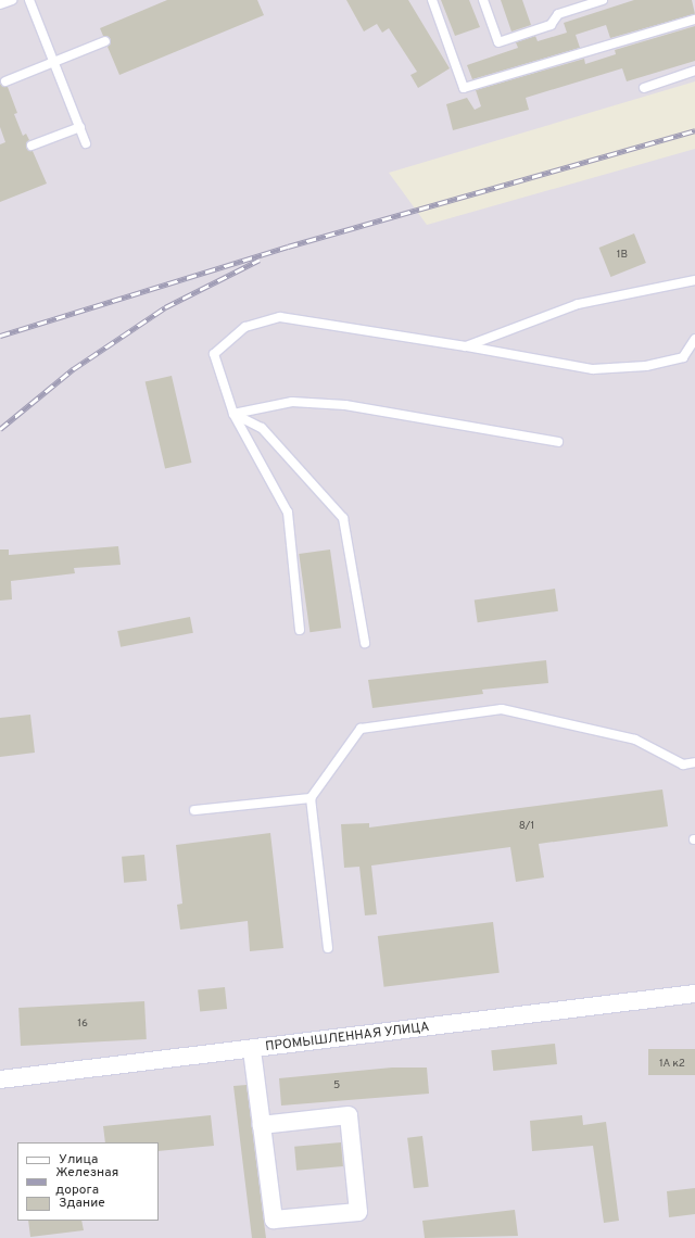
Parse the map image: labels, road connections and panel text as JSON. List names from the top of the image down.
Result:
{
  "streets": {
    "street": ["ПРОМЫШЛЕННАЯ УЛИЦА"]
  },
  "house_numbers": [
    "1В",
    "8/1",
    "16",
    "1А к2",
    "5"
  ],
  "legend": ["Улица", "Железная дорога", "Здание"]
}
